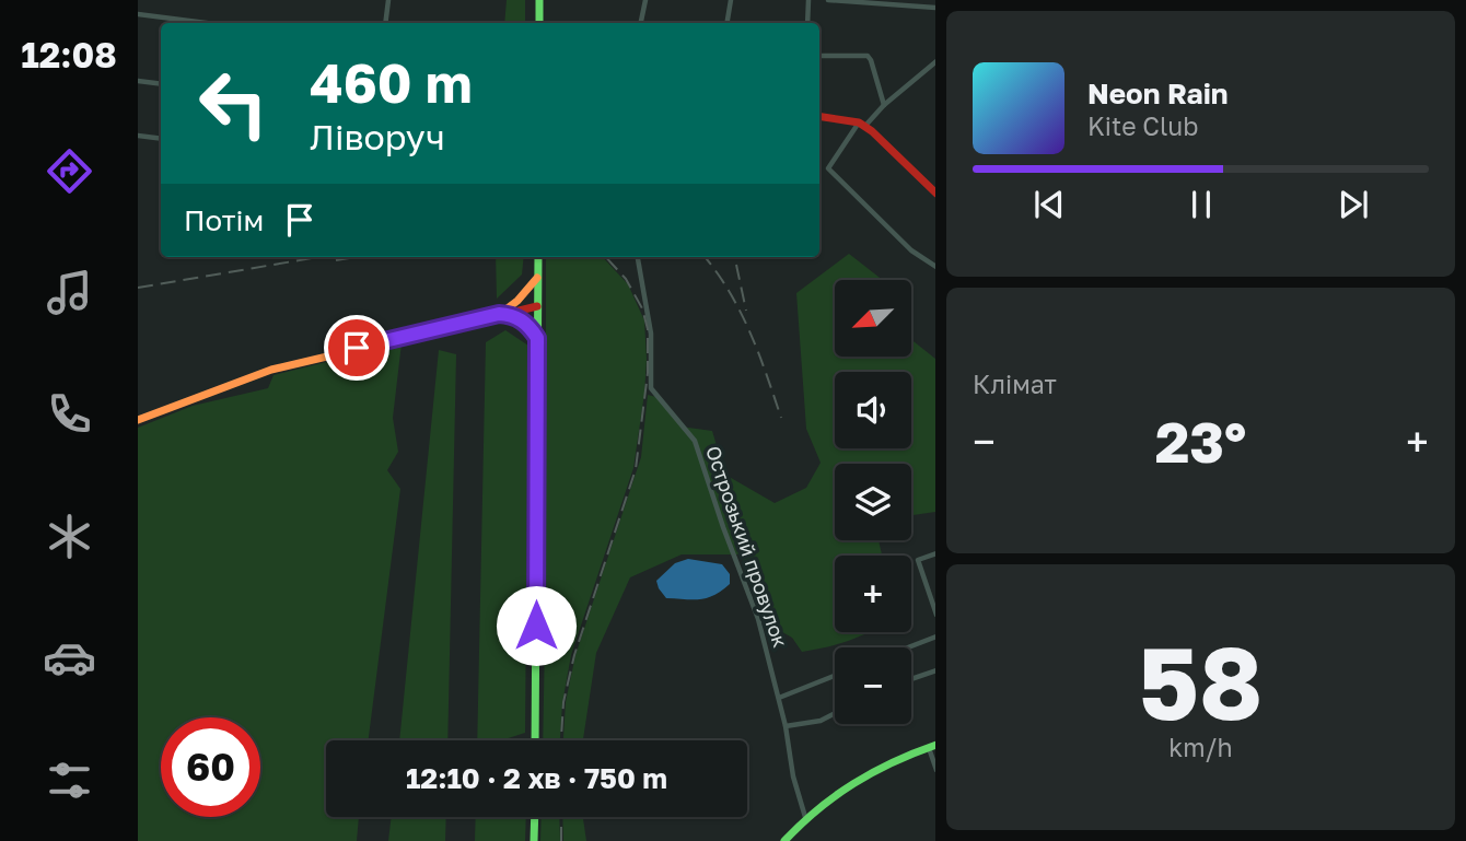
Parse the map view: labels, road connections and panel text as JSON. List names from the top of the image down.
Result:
{
  "streets": {
    "street": ["Острозький провулок"]
  },
  "north": "bottom left",
  "page": {
    "tabs": "12:08",
    "turn": ["460 m", "Ліворуч"],
    "song": ["Neon Rain", "Kite Club"],
    "then": "Потім",
    "map_buttons": ["+", "−"],
    "tile": [
      "Клімат",
      ["58", "km/h"]
    ],
    "heat": ["−", "23°", "+"],
    "limit": "60",
    "trip": "12:10 · 2 хв · 750 m"
  }
}
